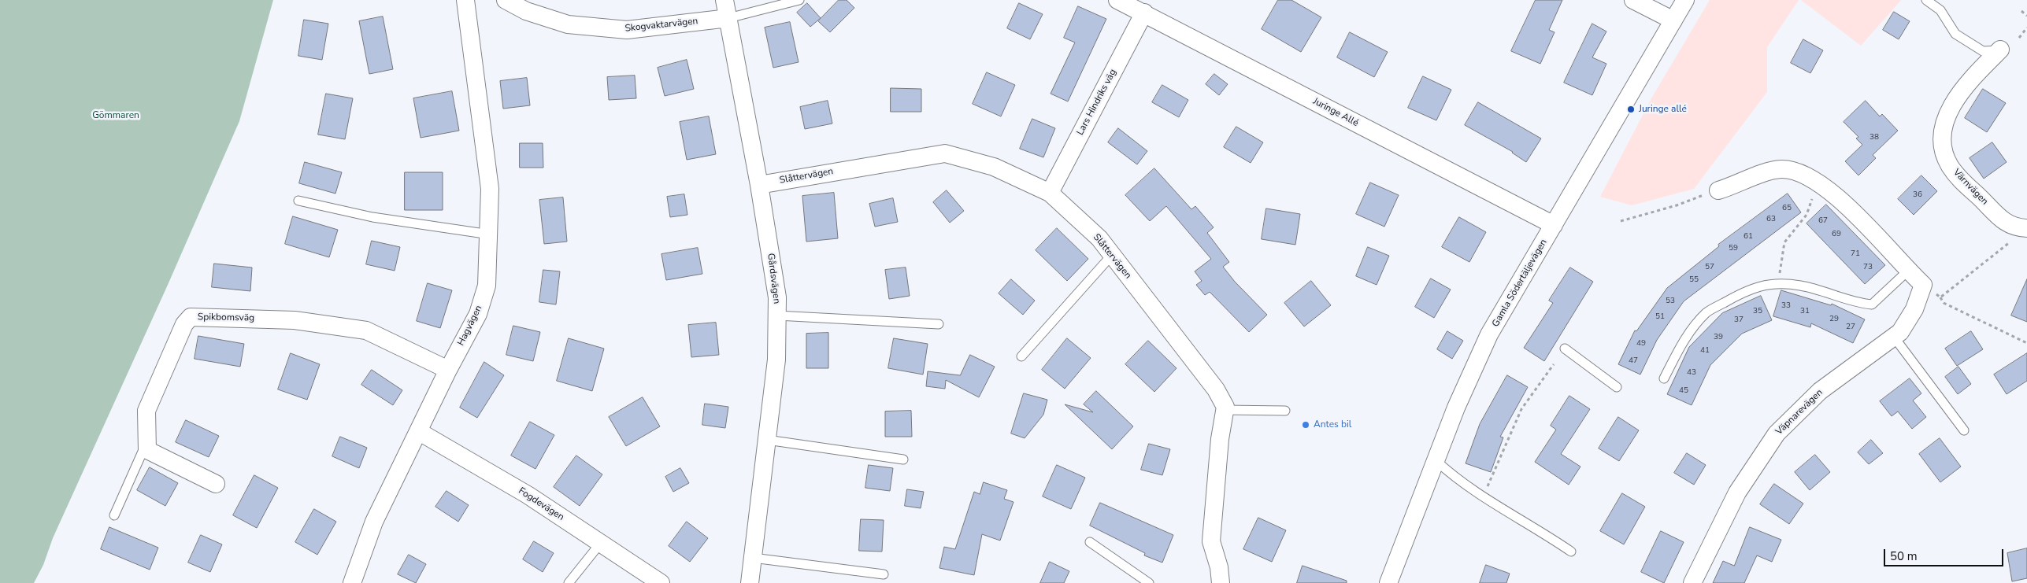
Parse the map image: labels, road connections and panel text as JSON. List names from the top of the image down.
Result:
{
  "streets": {
    "street": [
      "Skogvaktarvägen",
      "Lars Hindriks väg",
      "Juringe Allé",
      "Slåttervägen",
      "Värnvägen",
      "Gårdsvägen",
      "Gamla Södertäljevägen",
      "Spikbomsväg",
      "Hagvägen",
      "Väpnarevägen",
      "Fogdevägen"
    ]
  },
  "crossings": [
    ["Skogvaktarvägen", "Gårdsvägen"],
    ["Lars Hindriks väg", "Juringe Allé"],
    ["Lars Hindriks väg", "Slåttervägen"],
    ["Juringe Allé", "Gamla Södertäljevägen"],
    ["Slåttervägen", "Gårdsvägen"],
    ["Spikbomsväg", "Hagvägen"],
    ["Hagvägen", "Fogdevägen"]
  ],
  "parks": ["Gömmaren"],
  "places": ["Juringe allé", "Antes bil"],
  "house_numbers": [
    "38",
    "36",
    "65",
    "63",
    "67",
    "69",
    "61",
    "59",
    "71",
    "57",
    "73",
    "55",
    "53",
    "33",
    "35",
    "31",
    "51",
    "29",
    "37",
    "27",
    "39",
    "49",
    "41",
    "47",
    "43",
    "45"
  ],
  "scale_bar": "50 m"
}
